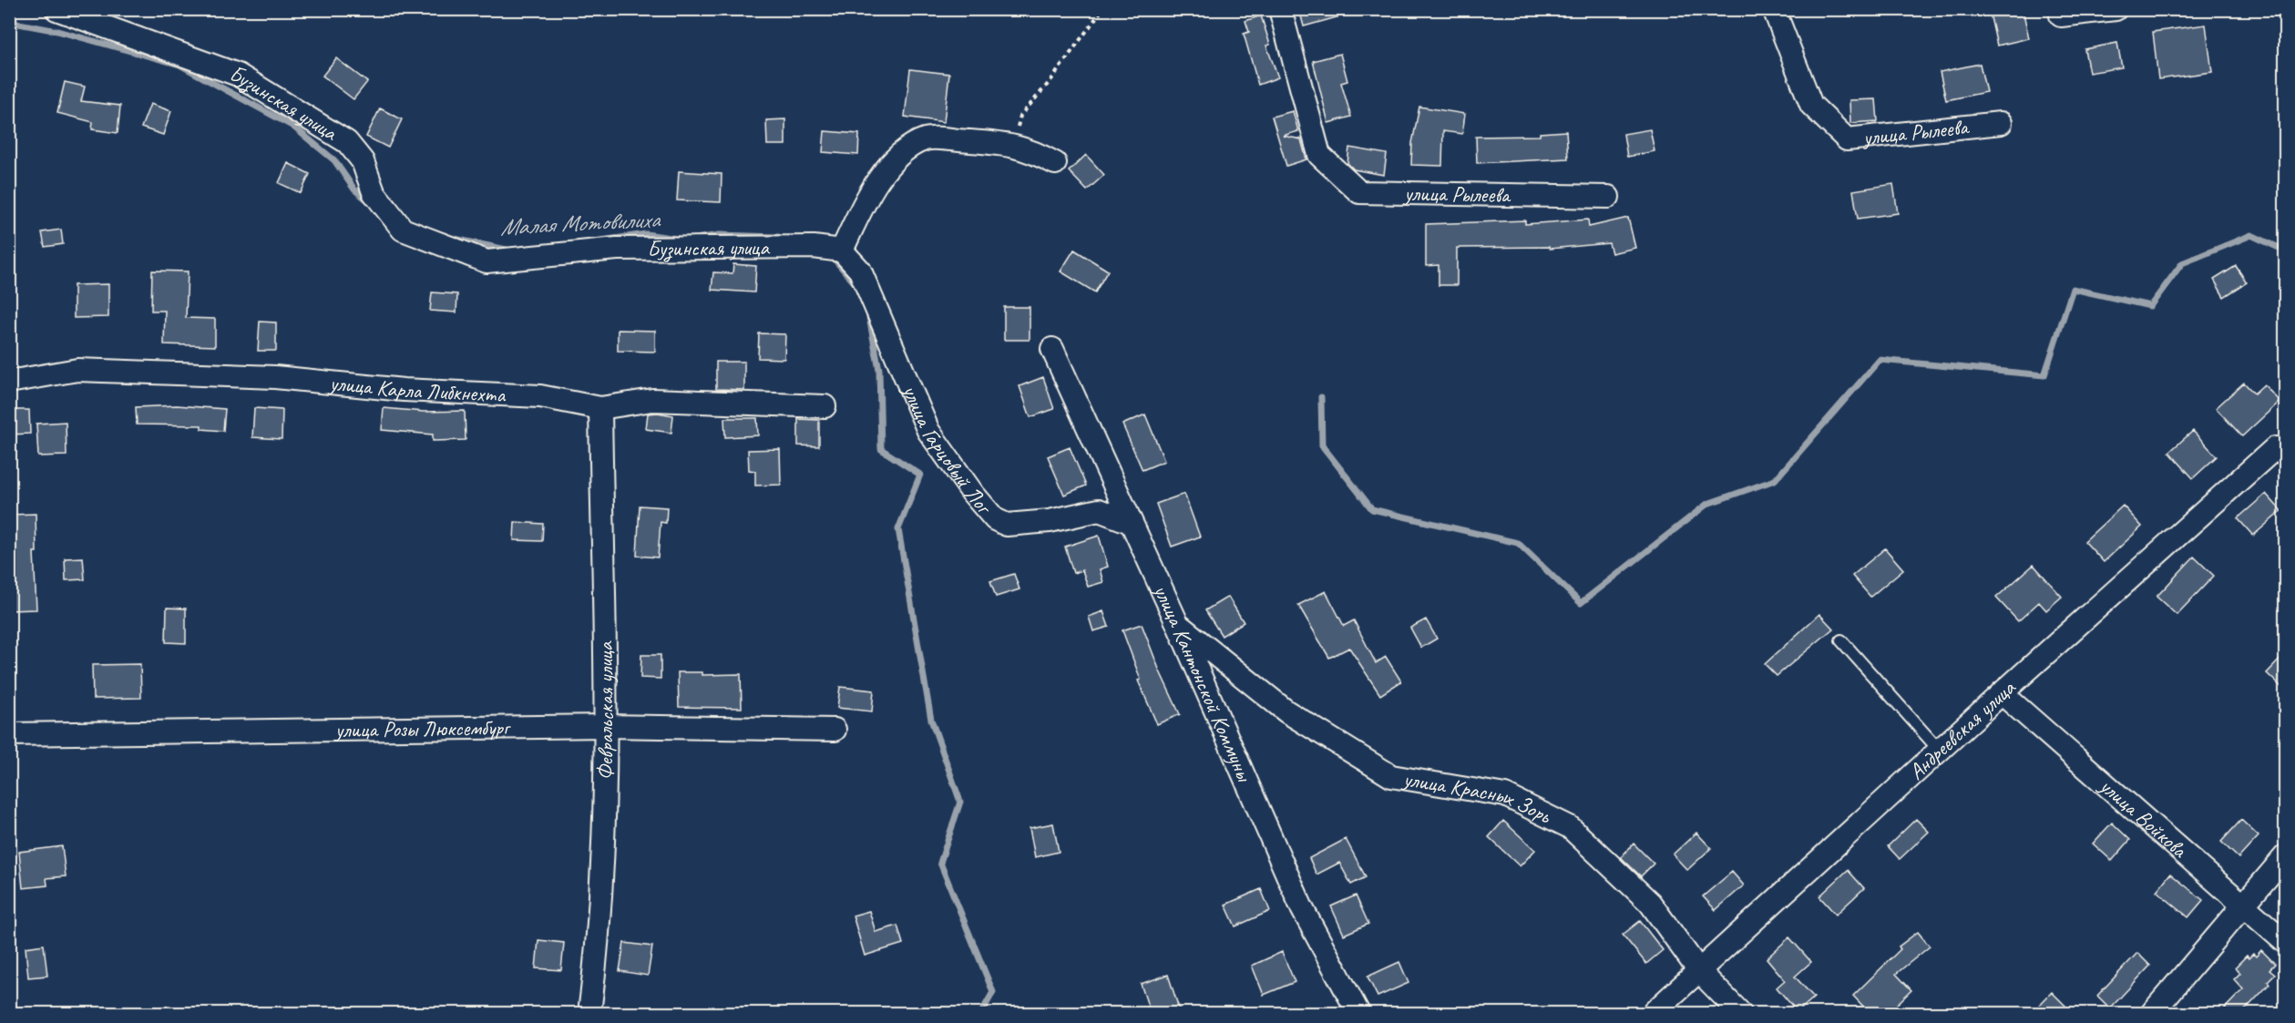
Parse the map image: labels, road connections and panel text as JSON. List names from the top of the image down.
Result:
{
  "streets": {
    "street": [
      "Бузинская улица",
      "улица Рылеева",
      "улица Карла Либкнехта",
      "улица Гарцовый Лог",
      "улица Кантонской Коммуны",
      "Февральская улица",
      "улица Розы Люксембург",
      "Андреевская улица",
      "улица Красных Зорь",
      "улица Войкова"
    ]
  },
  "crossings": [
    ["Бузинская улица", "улица Гарцовый Лог"],
    ["улица Карла Либкнехта", "Февральская улица"],
    ["улица Гарцовый Лог", "улица Кантонской Коммуны"],
    ["улица Кантонской Коммуны", "улица Красных Зорь"],
    ["Февральская улица", "улица Розы Люксембург"],
    ["Андреевская улица", "улица Красных Зорь"],
    ["Андреевская улица", "улица Войкова"]
  ],
  "water": ["Малая Мотовилиха"]
}
